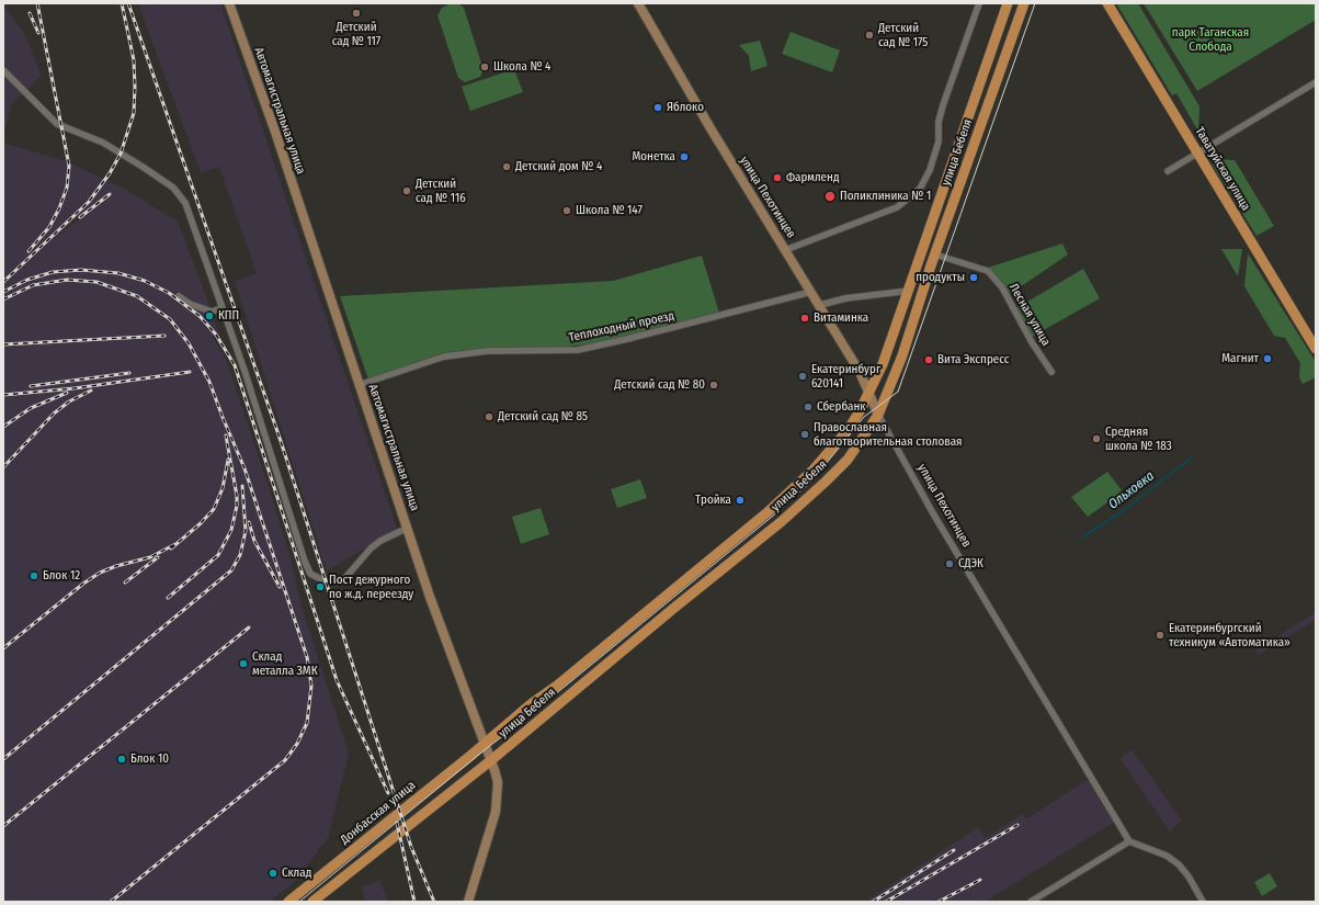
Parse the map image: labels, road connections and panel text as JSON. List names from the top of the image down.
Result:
{
  "streets": {
    "main road": [
      "Автомагистральная улица",
      "улица Бебеля",
      "Таватуйская улица",
      "улица Пехотинцев",
      "Донбасская улица"
    ],
    "street": ["Лесная улица", "Теплоходный проезд"]
  },
  "crossings": [
    ["Автомагистральная улица", "улица Бебеля"],
    ["Автомагистральная улица", "Теплоходный проезд"],
    ["Автомагистральная улица", "Донбасская улица"],
    ["улица Бебеля", "улица Пехотинцев"],
    ["улица Бебеля", "Лесная улица"],
    ["улица Бебеля", "Донбасская улица"],
    ["улица Пехотинцев", "Теплоходный проезд"]
  ],
  "water": ["Ольховка"],
  "parks": ["парк Таганская Слобода"],
  "places": [
    "Детский сад № 117",
    "Детский сад № 175",
    "Школа № 4",
    "Яблоко",
    "Монетка",
    "Детский дом № 4",
    "Фармленд",
    "Детский сад № 116",
    "Поликлиника № 1",
    "Школа № 147",
    "продукты",
    "КПП",
    "Витаминка",
    "Магнит",
    "Вита Экспресс",
    "Екатеринбург 620141",
    "Детский сад № 80",
    "Сбербанк",
    "Детский сад № 85",
    "Православная благотворительная столовая",
    "Средняя школа № 183",
    "Тройка",
    "СДЭК",
    "Блок 12",
    "Пост дежурного по ж.д. переезду",
    "Екатеринбургский техникум «Автоматика»",
    "Склад металла ЗМК",
    "Блок 10",
    "Склад"
  ]
}
